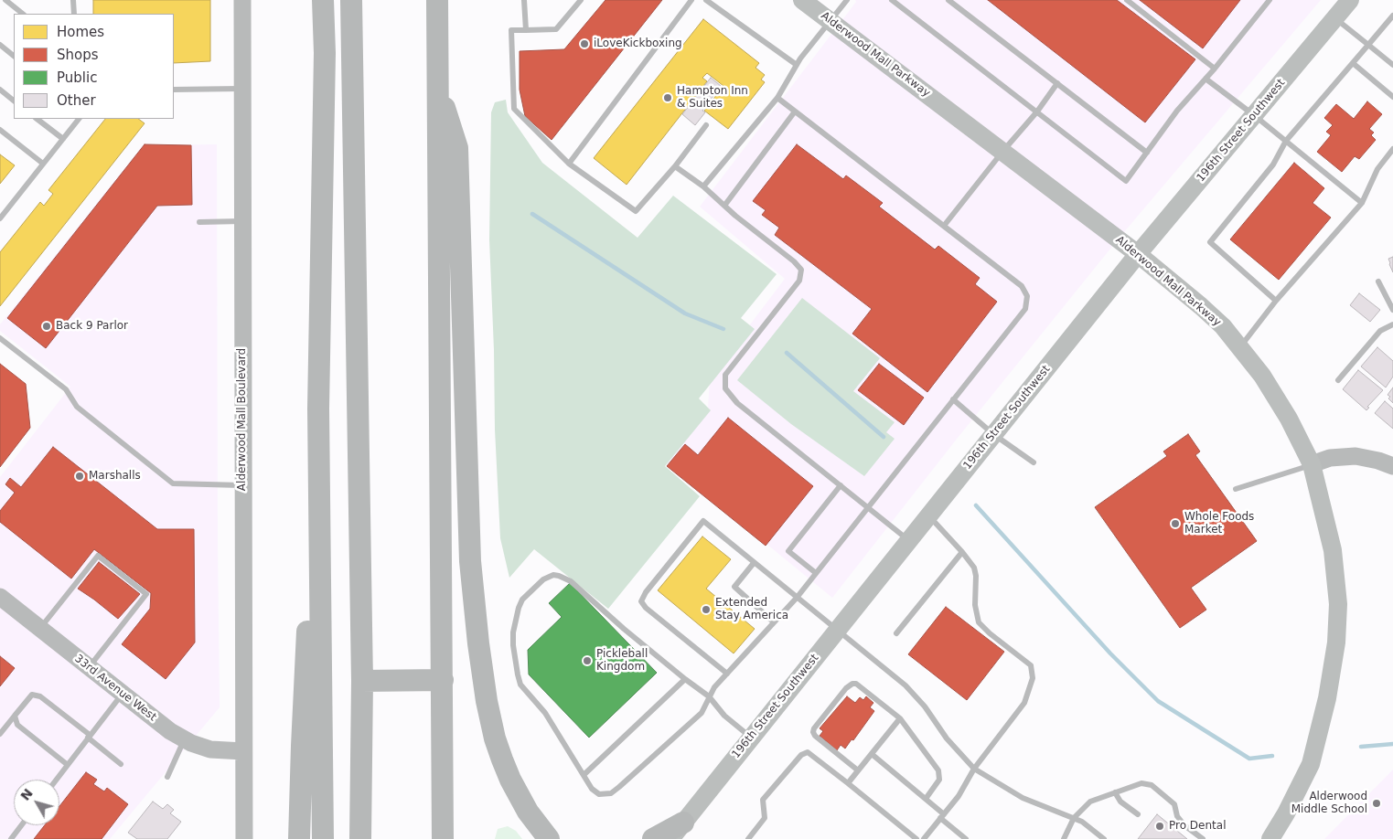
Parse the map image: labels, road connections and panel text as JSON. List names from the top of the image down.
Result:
{
  "streets": {
    "main road": [
      "Alderwood Mall Parkway",
      "196th Street Southwest",
      "Alderwood Mall Boulevard",
      "33rd Avenue West"
    ]
  },
  "crossings": [
    ["Alderwood Mall Parkway", "196th Street Southwest"],
    ["Alderwood Mall Boulevard", "33rd Avenue West"]
  ],
  "places": [
    "iLoveKickboxing",
    "Hampton Inn & Suites",
    "Back 9 Parlor",
    "Marshalls",
    "Whole Foods Market",
    "Extended Stay America",
    "Pickleball Kingdom",
    "Alderwood Middle School",
    "Pro Dental"
  ],
  "legend": [
    "Homes",
    "Shops",
    "Public",
    "Other"
  ],
  "north": "top left"
}
